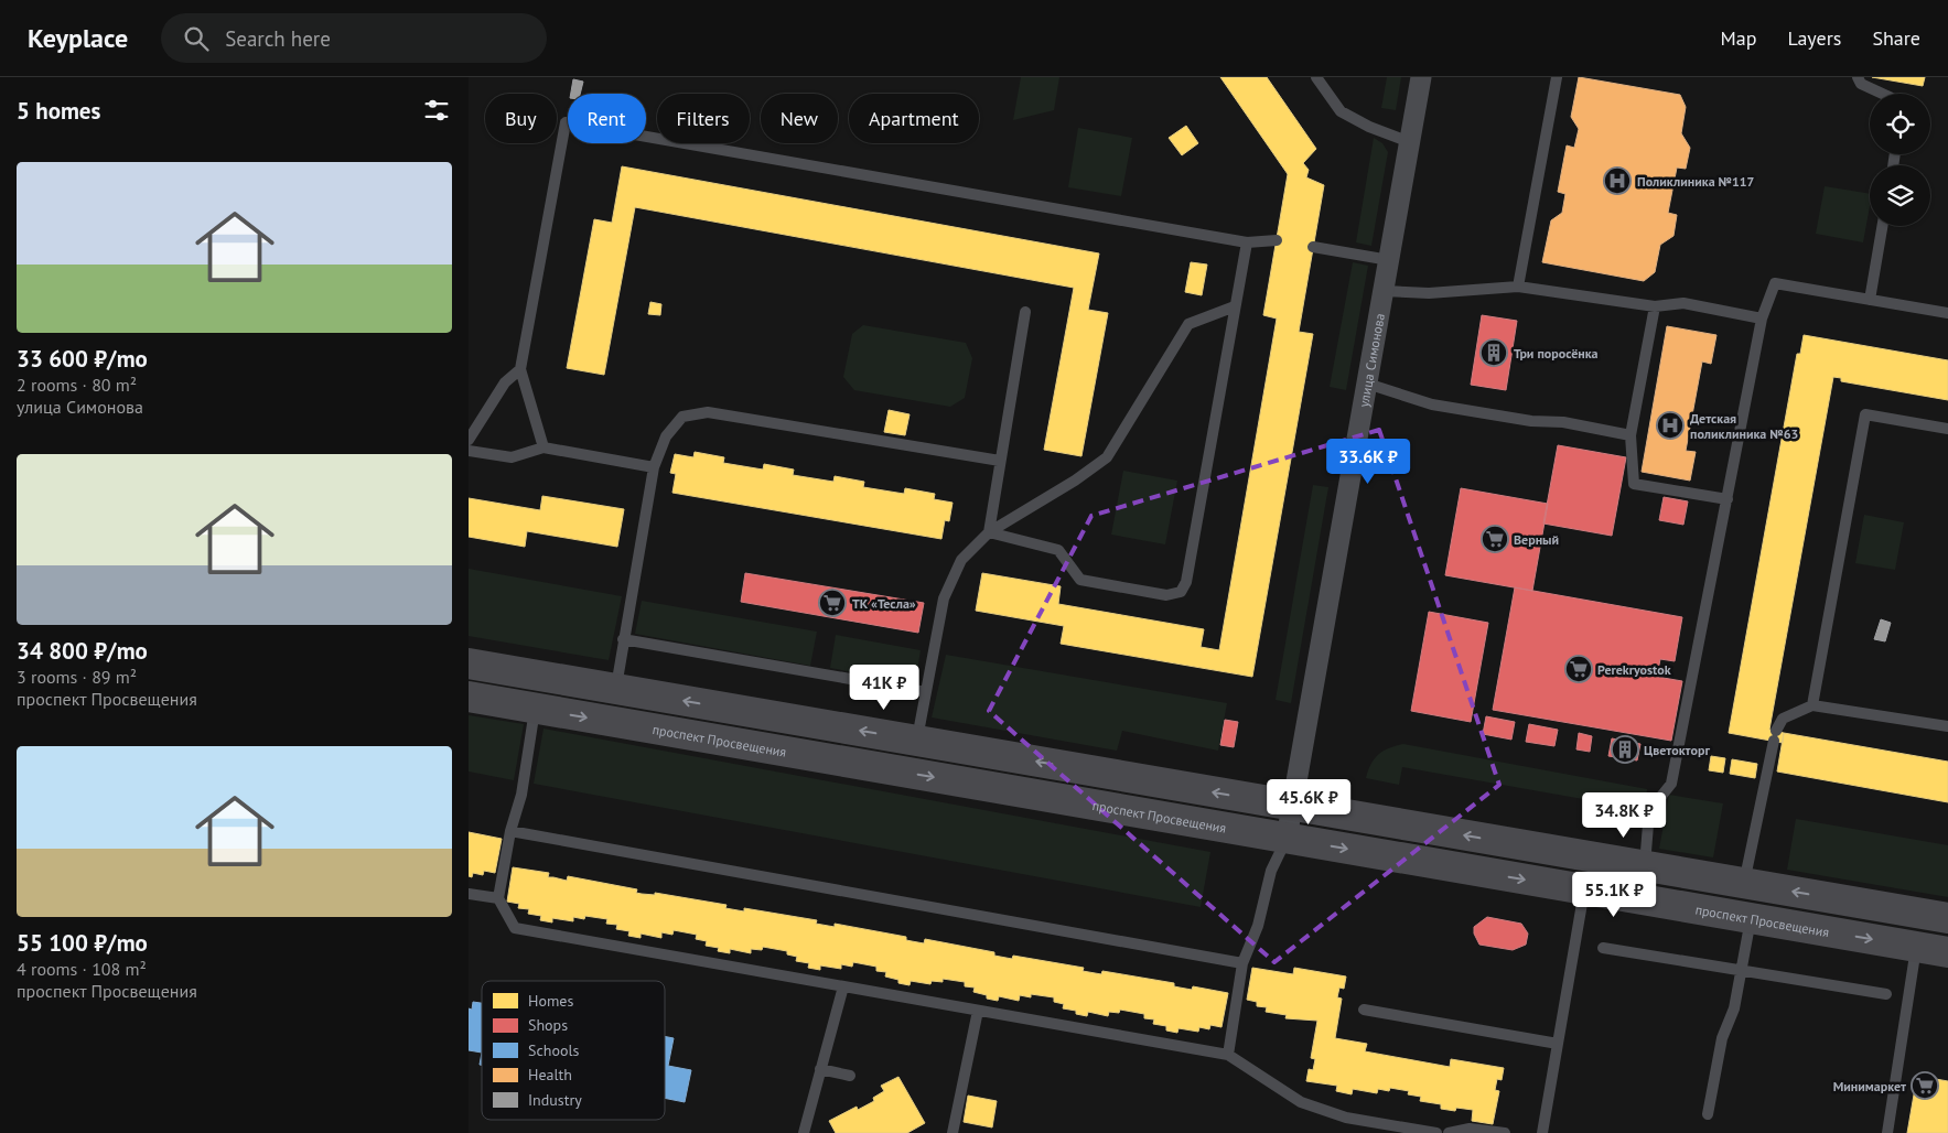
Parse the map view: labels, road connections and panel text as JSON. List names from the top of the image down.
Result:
{
  "streets": {
    "main road": ["проспект Просвещения"],
    "street": ["улица Симонова"]
  },
  "crossings": [
    ["улица Симонова", "проспект Просвещения"]
  ],
  "places": {
    "hospital": ["Поликлиника №117", "Детская поликлиника №63"],
    "building": ["Три поросёнка", "Цветокторг"],
    "supermarket": [
      "Верный",
      "ТК «Тесла»",
      "Perekryostok",
      "Минимаркет"
    ]
  },
  "legend": [
    "Homes",
    "Shops",
    "Schools",
    "Health",
    "Industry"
  ],
  "page": {
    "header": "Keyplace",
    "search": "Search here",
    "nav": ["Map", "Layers", "Share"],
    "heading": "5 homes",
    "chip": [
      "Buy",
      "Rent",
      "Filters",
      "New",
      "Apartment"
    ],
    "list": [
      {
        "name": "33 600 ₽/mo",
        "note": "2 rooms · 80 m² · улица Симонова"
      },
      {
        "name": "34 800 ₽/mo",
        "note": "3 rooms · 89 m² · проспект Просвещения"
      },
      {
        "name": "55 100 ₽/mo",
        "note": "4 rooms · 108 m² · проспект Просвещения"
      }
    ],
    "price": [
      "33.6K ₽",
      "41K ₽",
      "45.6K ₽",
      "34.8K ₽",
      "55.1K ₽"
    ]
  }
}
